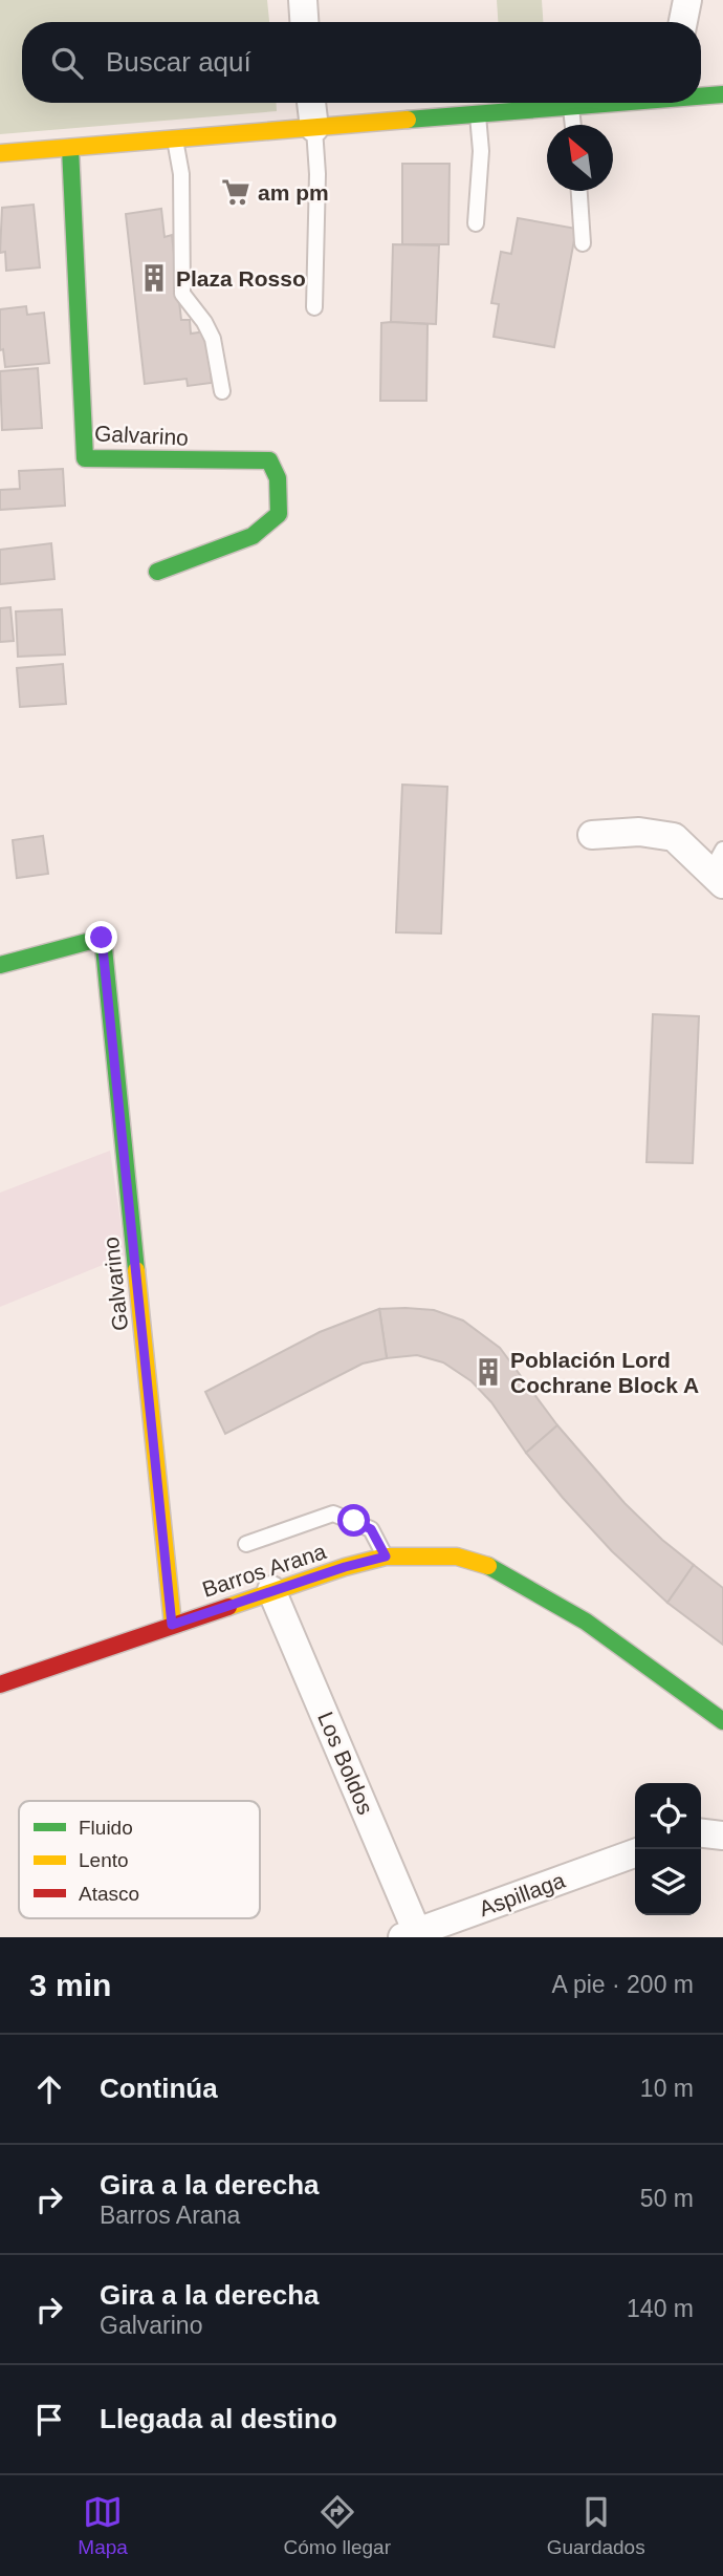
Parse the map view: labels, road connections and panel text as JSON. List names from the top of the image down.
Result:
{
  "streets": {
    "street": [
      "Galvarino",
      "Barros Arana",
      "Los Boldos",
      "Aspillaga"
    ]
  },
  "crossings": [
    ["Galvarino", "Barros Arana"],
    ["Barros Arana", "Los Boldos"],
    ["Los Boldos", "Aspillaga"]
  ],
  "places": {
    "supermarket": ["am pm"],
    "building": ["Plaza Rosso", "Población Lord Cochrane Block A"]
  },
  "legend": ["Fluido", "Lento", "Atasco"],
  "north": "top left",
  "page": {
    "search": "Buscar aquí",
    "heading": ["3 min", "A pie · 200 m"],
    "list": [
      ["Continúa", "10 m"],
      ["Gira a la derecha", "Barros Arana", "50 m"],
      ["Gira a la derecha", "Galvarino", "140 m"],
      "Llegada al destino"
    ],
    "nav": ["Mapa", "Cómo llegar", "Guardados"]
  }
}
